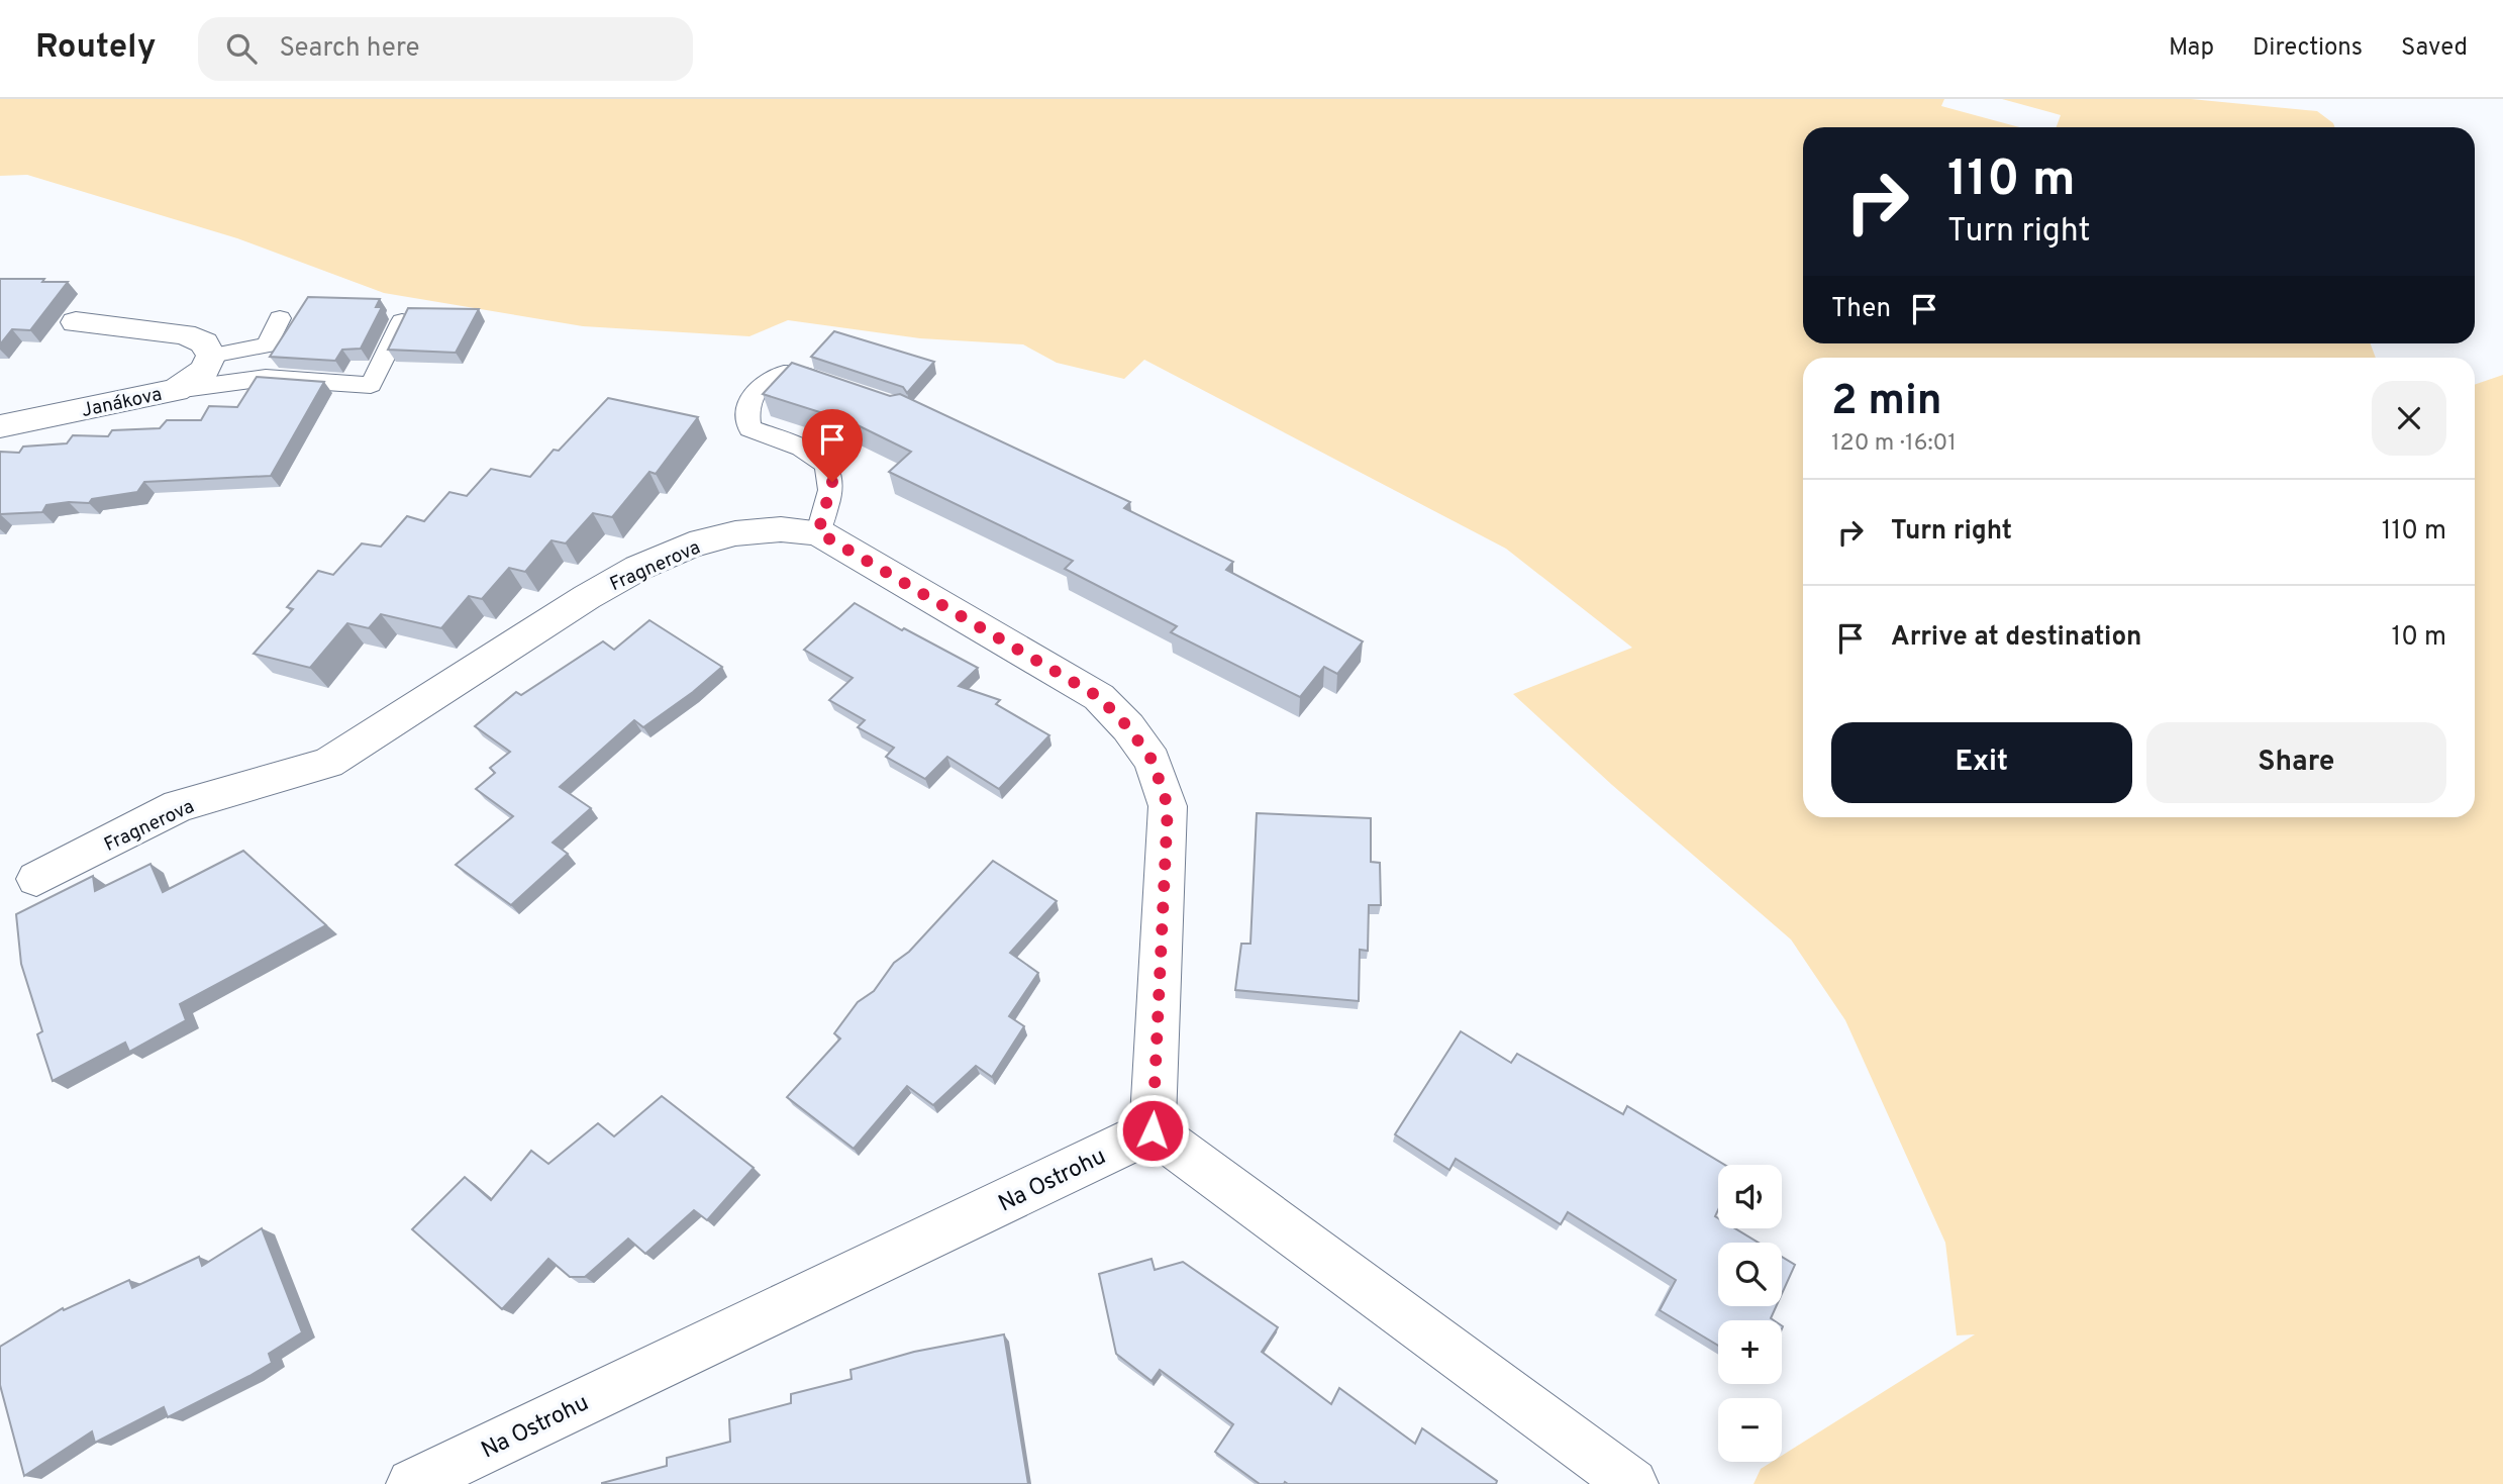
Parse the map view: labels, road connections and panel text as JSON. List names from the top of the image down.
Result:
{
  "streets": {
    "street": ["Janákova", "Fragnerova", "Na Ostrohu"]
  },
  "crossings": [
    ["Fragnerova", "Na Ostrohu"]
  ],
  "page": {
    "header": "Routely",
    "search": "Search here",
    "nav": ["Map", "Directions", "Saved"],
    "turn": ["110 m", "Turn right"],
    "then": "Then",
    "heading": ["2 min", "120 m · 16:01"],
    "list": [
      {
        "name": "Turn right",
        "value": "110 m"
      },
      {
        "name": "Arrive at destination",
        "value": "10 m"
      }
    ],
    "buttons": ["Exit", "Share"],
    "map_buttons": ["+", "−"]
  }
}
